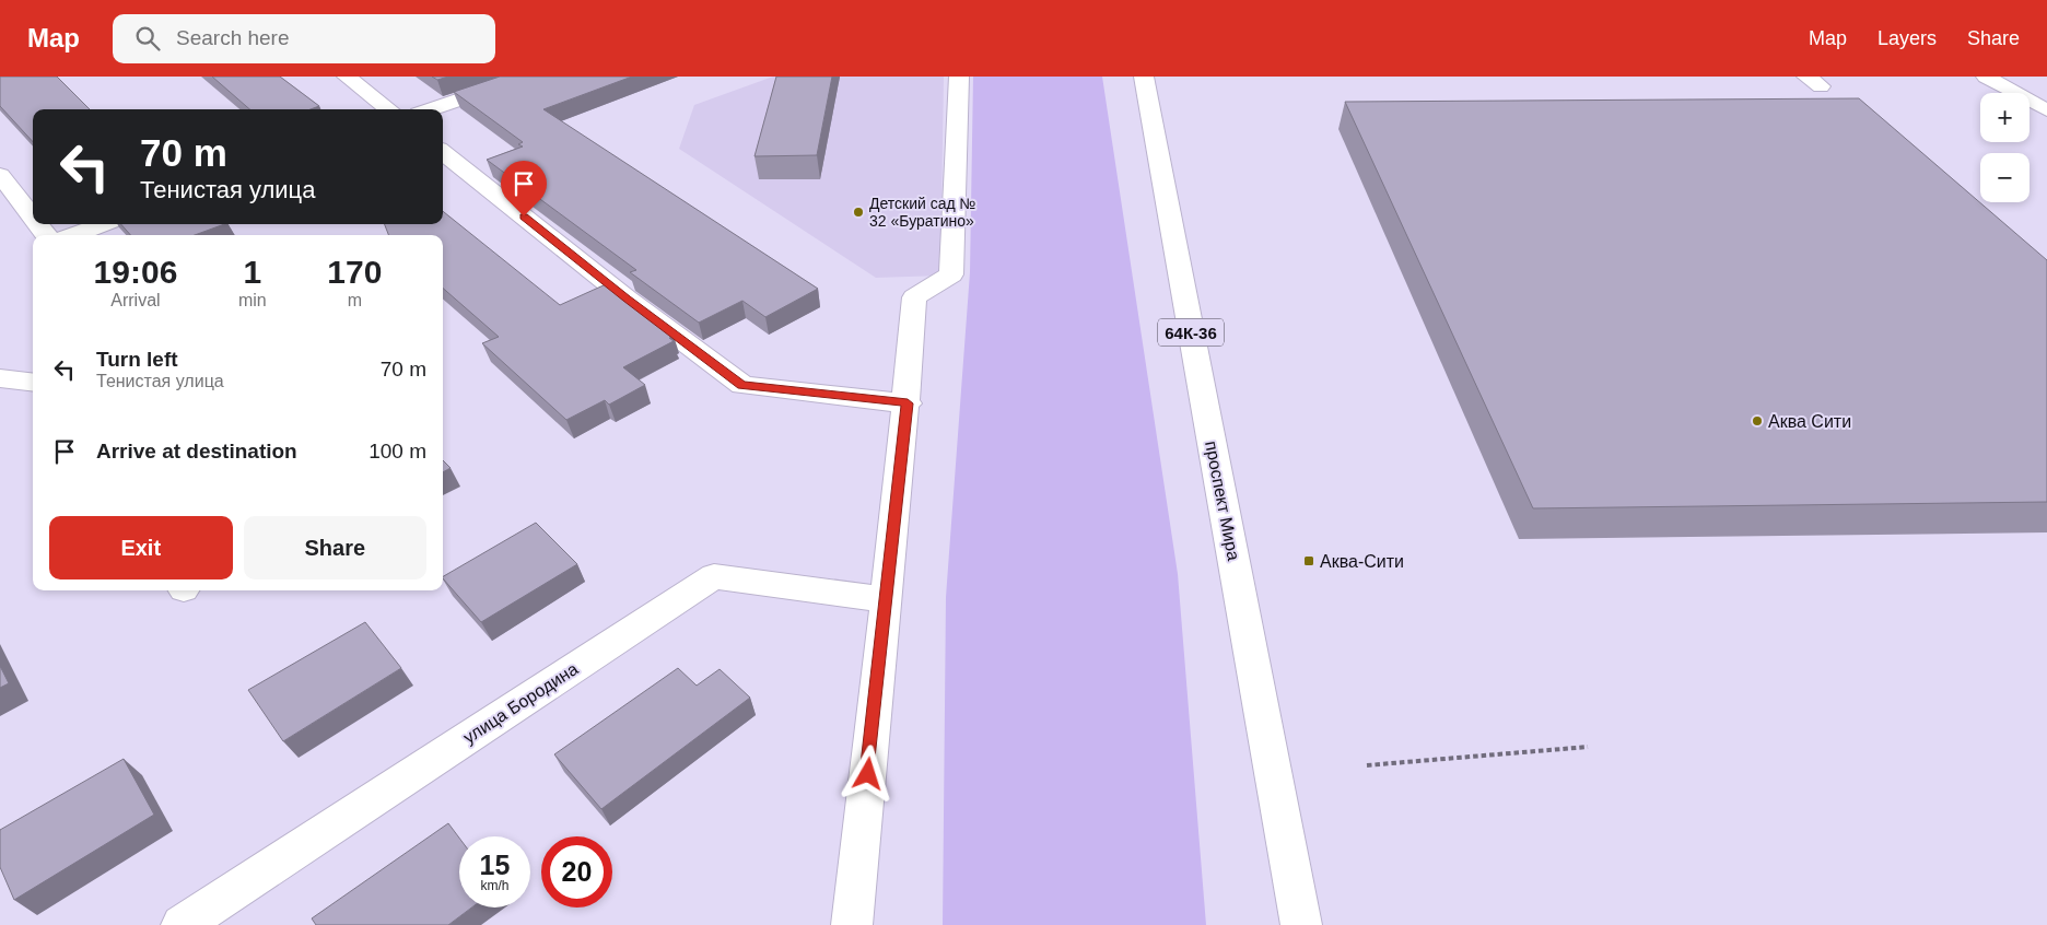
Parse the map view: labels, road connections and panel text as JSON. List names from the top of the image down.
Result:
{
  "streets": {
    "street": ["64К-36", "проспект Мира", "улица Бородина"]
  },
  "places": {
    "other": ["Детский сад № 32 «Буратино»", "Аква Сити"],
    "transit": ["Аква-Сити"]
  },
  "page": {
    "header": "Map",
    "search": "Search here",
    "nav": ["Map", "Layers", "Share"],
    "map_buttons": ["+", "−"],
    "turn": ["70 m", "Тенистая улица"],
    "eta": [
      "19:06",
      "Arrival",
      "1",
      "min",
      "170",
      "m"
    ],
    "list": [
      {
        "name": "Turn left",
        "note": "Тенистая улица",
        "value": "70 m"
      },
      {
        "name": "Arrive at destination",
        "value": "100 m"
      }
    ],
    "buttons": ["Exit", "Share"],
    "speed": "15 km/h",
    "limit": "20"
  }
}
